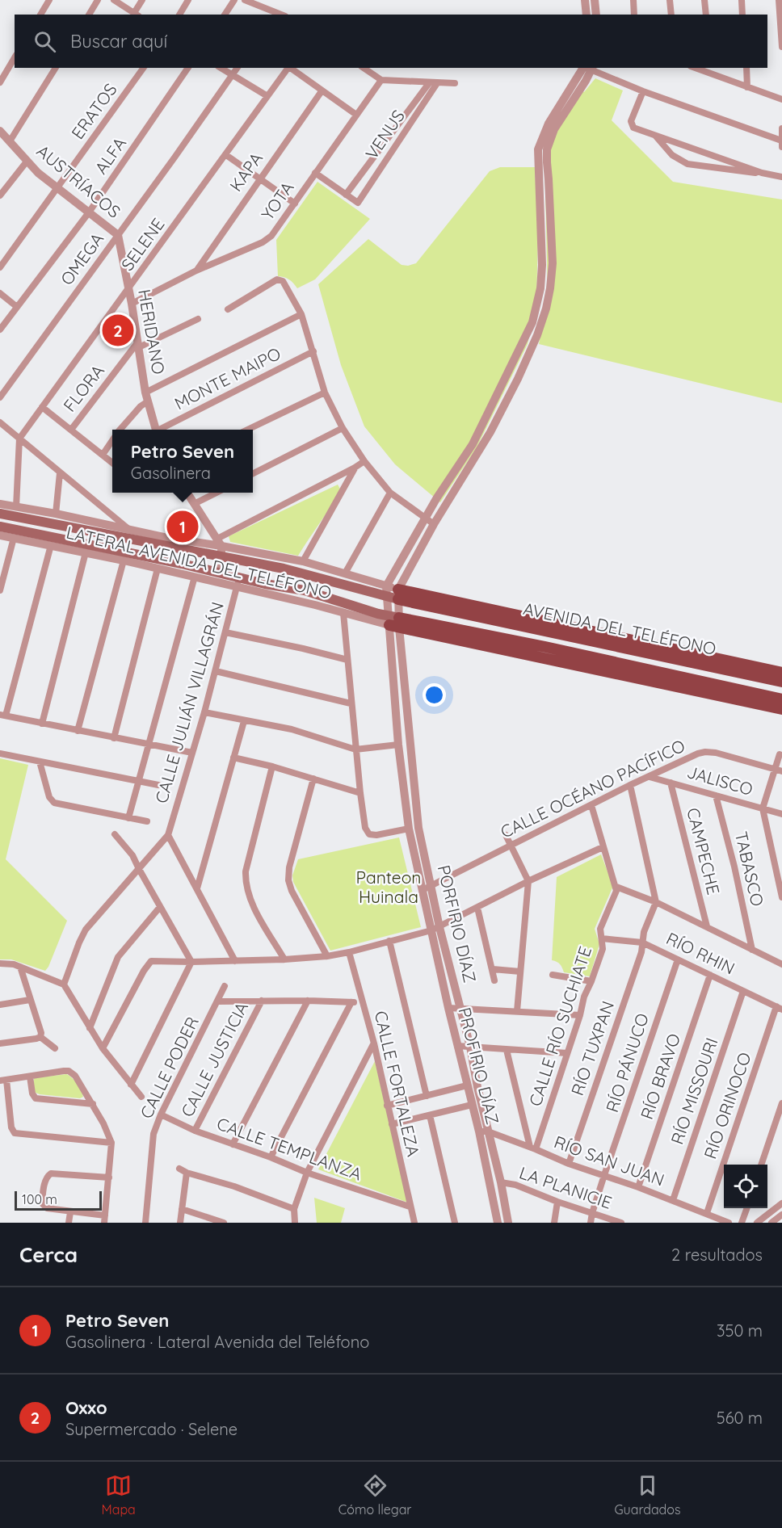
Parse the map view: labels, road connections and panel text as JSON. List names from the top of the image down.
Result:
{
  "streets": {
    "main road": ["AVENIDA DEL TELÉFONO"],
    "street": [
      "ERATOS",
      "VENUS",
      "ALFA",
      "KAPA",
      "AUSTRÍACOS",
      "YOTA",
      "SELENE",
      "OMEGA",
      "HERIDANO",
      "MONTE MAIPO",
      "FLORA",
      "LATERAL AVENIDA DEL TELÉFONO",
      "CALLE JULIÁN VILLAGRÁN",
      "JALISCO",
      "CALLE OCÉANO PACÍFICO",
      "CAMPECHE",
      "TABASCO",
      "PORFIRIO DÍAZ",
      "RÍO RHIN",
      "CALLE RÍO SUCHIATE",
      "RÍO TUXPAN",
      "CALLE JUSTICIA",
      "RÍO PÁNUCO",
      "PROFIRIO DÍAZ",
      "CALLE PODER",
      "RÍO BRAVO",
      "CALLE FORTALEZA",
      "RÍO MISSOURI",
      "RÍO ORINOCO",
      "CALLE TEMPLANZA",
      "RÍO SAN JUAN",
      "LA PLANICIE"
    ]
  },
  "crossings": [
    ["ERATOS", "AUSTRÍACOS"],
    ["ALFA", "AUSTRÍACOS"],
    ["KAPA", "YOTA"],
    ["AUSTRÍACOS", "OMEGA"],
    ["AUSTRÍACOS", "HERIDANO"],
    ["YOTA", "HERIDANO"],
    ["SELENE", "HERIDANO"],
    ["OMEGA", "HERIDANO"],
    ["HERIDANO", "FLORA"],
    ["LATERAL AVENIDA DEL TELÉFONO", "AVENIDA DEL TELÉFONO"],
    ["LATERAL AVENIDA DEL TELÉFONO", "CALLE JULIÁN VILLAGRÁN"],
    ["LATERAL AVENIDA DEL TELÉFONO", "PORFIRIO DÍAZ"],
    ["LATERAL AVENIDA DEL TELÉFONO", "PROFIRIO DÍAZ"],
    ["JALISCO", "CALLE OCÉANO PACÍFICO"],
    ["JALISCO", "CAMPECHE"],
    ["JALISCO", "TABASCO"],
    ["CALLE OCÉANO PACÍFICO", "PORFIRIO DÍAZ"],
    ["CALLE OCÉANO PACÍFICO", "PROFIRIO DÍAZ"],
    ["PORFIRIO DÍAZ", "PROFIRIO DÍAZ"],
    ["PORFIRIO DÍAZ", "RÍO SAN JUAN"],
    ["PORFIRIO DÍAZ", "LA PLANICIE"],
    ["RÍO RHIN", "CALLE RÍO SUCHIATE"],
    ["RÍO RHIN", "RÍO TUXPAN"],
    ["RÍO RHIN", "RÍO PÁNUCO"],
    ["RÍO RHIN", "RÍO BRAVO"],
    ["RÍO RHIN", "RÍO MISSOURI"],
    ["RÍO RHIN", "RÍO ORINOCO"],
    ["CALLE RÍO SUCHIATE", "RÍO SAN JUAN"],
    ["RÍO TUXPAN", "RÍO SAN JUAN"],
    ["CALLE JUSTICIA", "CALLE TEMPLANZA"],
    ["RÍO PÁNUCO", "RÍO SAN JUAN"],
    ["RÍO PÁNUCO", "LA PLANICIE"],
    ["PROFIRIO DÍAZ", "RÍO SAN JUAN"],
    ["CALLE PODER", "CALLE TEMPLANZA"],
    ["RÍO BRAVO", "RÍO SAN JUAN"],
    ["CALLE FORTALEZA", "CALLE TEMPLANZA"],
    ["RÍO MISSOURI", "RÍO SAN JUAN"],
    ["RÍO ORINOCO", "RÍO SAN JUAN"]
  ],
  "parks": ["Panteon Huinala"],
  "scale_bar": "100 m",
  "page": {
    "search": "Buscar aquí",
    "pins": ["2", "1"],
    "popup": ["Petro Seven", "Gasolinera"],
    "scale": "100 m",
    "heading": ["Cerca", "2 resultados"],
    "list": [
      {
        "mark": "1",
        "name": "Petro Seven",
        "note": "Gasolinera · Lateral Avenida del Teléfono",
        "value": "350 m"
      },
      {
        "mark": "2",
        "name": "Oxxo",
        "note": "Supermercado · Selene",
        "value": "560 m"
      }
    ],
    "nav": ["Mapa", "Cómo llegar", "Guardados"]
  }
}
